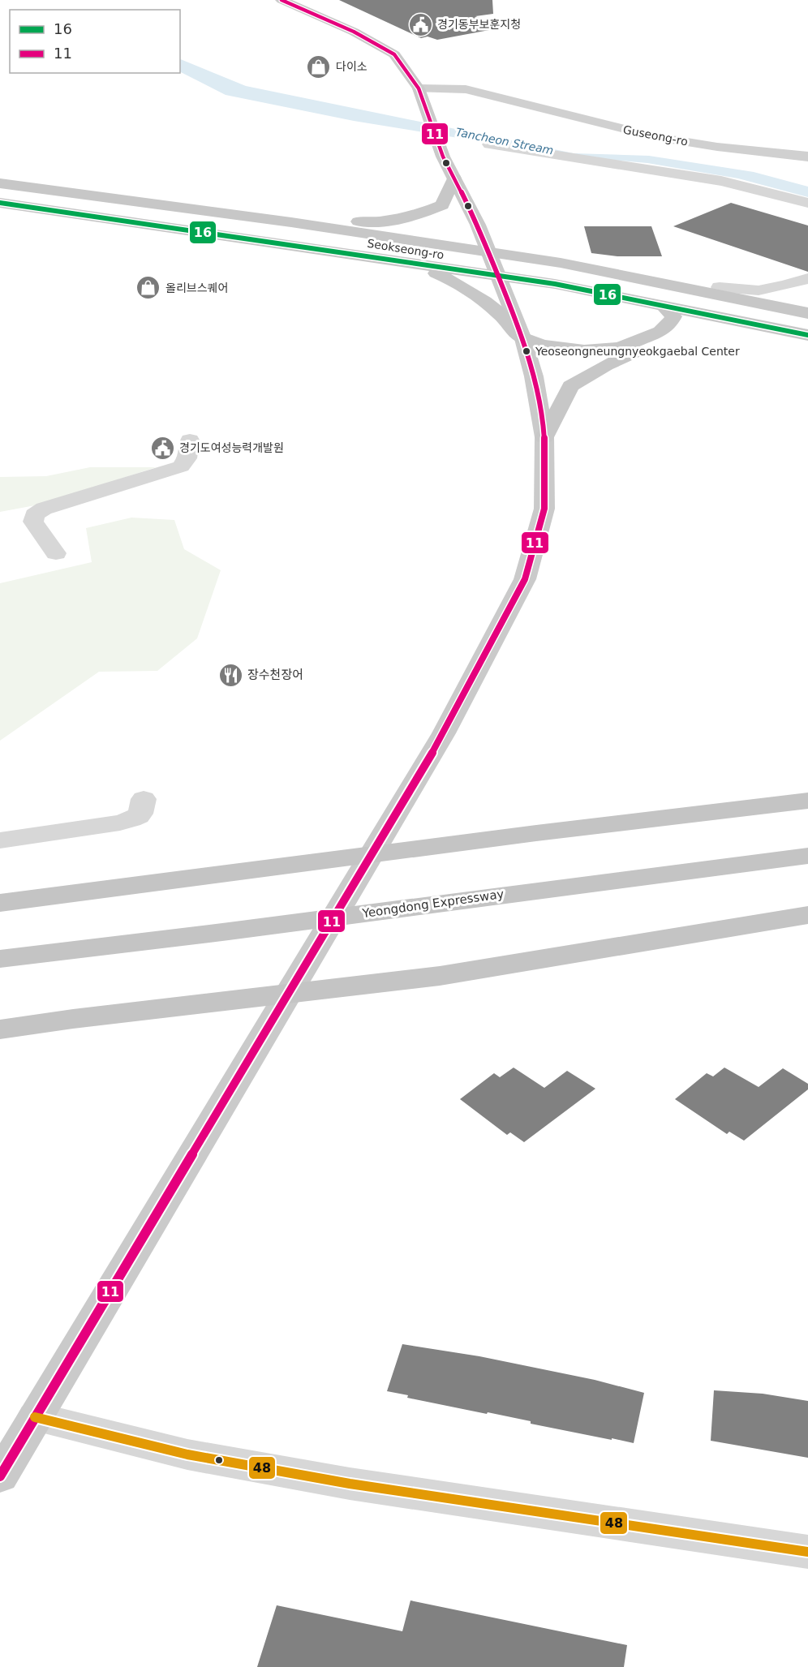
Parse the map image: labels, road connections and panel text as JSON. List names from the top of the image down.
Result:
{
  "streets": {
    "highway": ["Seokseong-ro", "Yeongdong Expressway"],
    "main road": ["Guseong-ro"]
  },
  "water": ["Tancheon Stream"],
  "places": {
    "public building": ["경기동부보훈지청", "경기도여성능력개발원"],
    "shop": ["다이소", "올리브스퀘어"],
    "other": ["Yeoseongneungnyeokgaebal Center"],
    "restaurant": ["장수천장어"]
  },
  "lines": ["transit line 11", "transit line 16", "transit line 48"],
  "legend": ["16", "11"]
}
